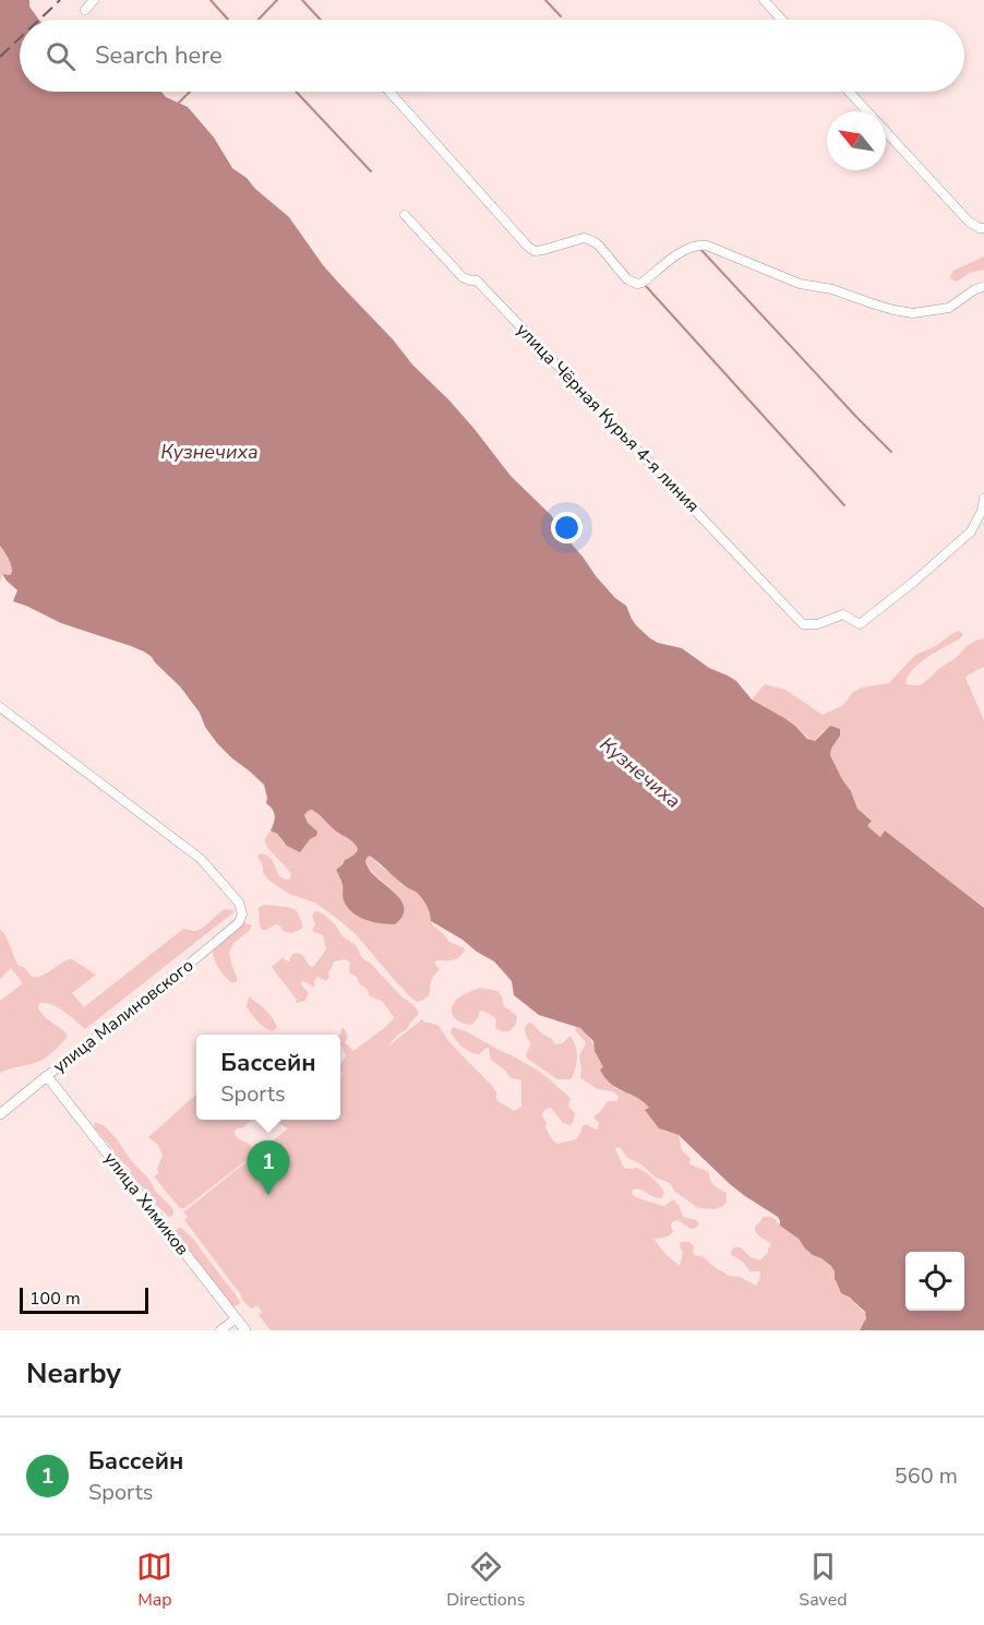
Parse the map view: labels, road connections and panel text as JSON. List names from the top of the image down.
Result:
{
  "streets": {
    "street": ["улица Чёрная Курья 4-я линия", "улица Малиновского", "улица Химиков"]
  },
  "crossings": [
    ["улица Малиновского", "улица Химиков"]
  ],
  "water": ["Кузнечиха"],
  "scale_bar": "100 m",
  "north": "top left",
  "page": {
    "search": "Search here",
    "popup": ["Бассейн", "Sports"],
    "pins": "1",
    "scale": "100 m",
    "heading": "Nearby",
    "list": [
      {
        "mark": "1",
        "name": "Бассейн",
        "note": "Sports",
        "value": "560 m"
      }
    ],
    "nav": ["Map", "Directions", "Saved"]
  }
}
